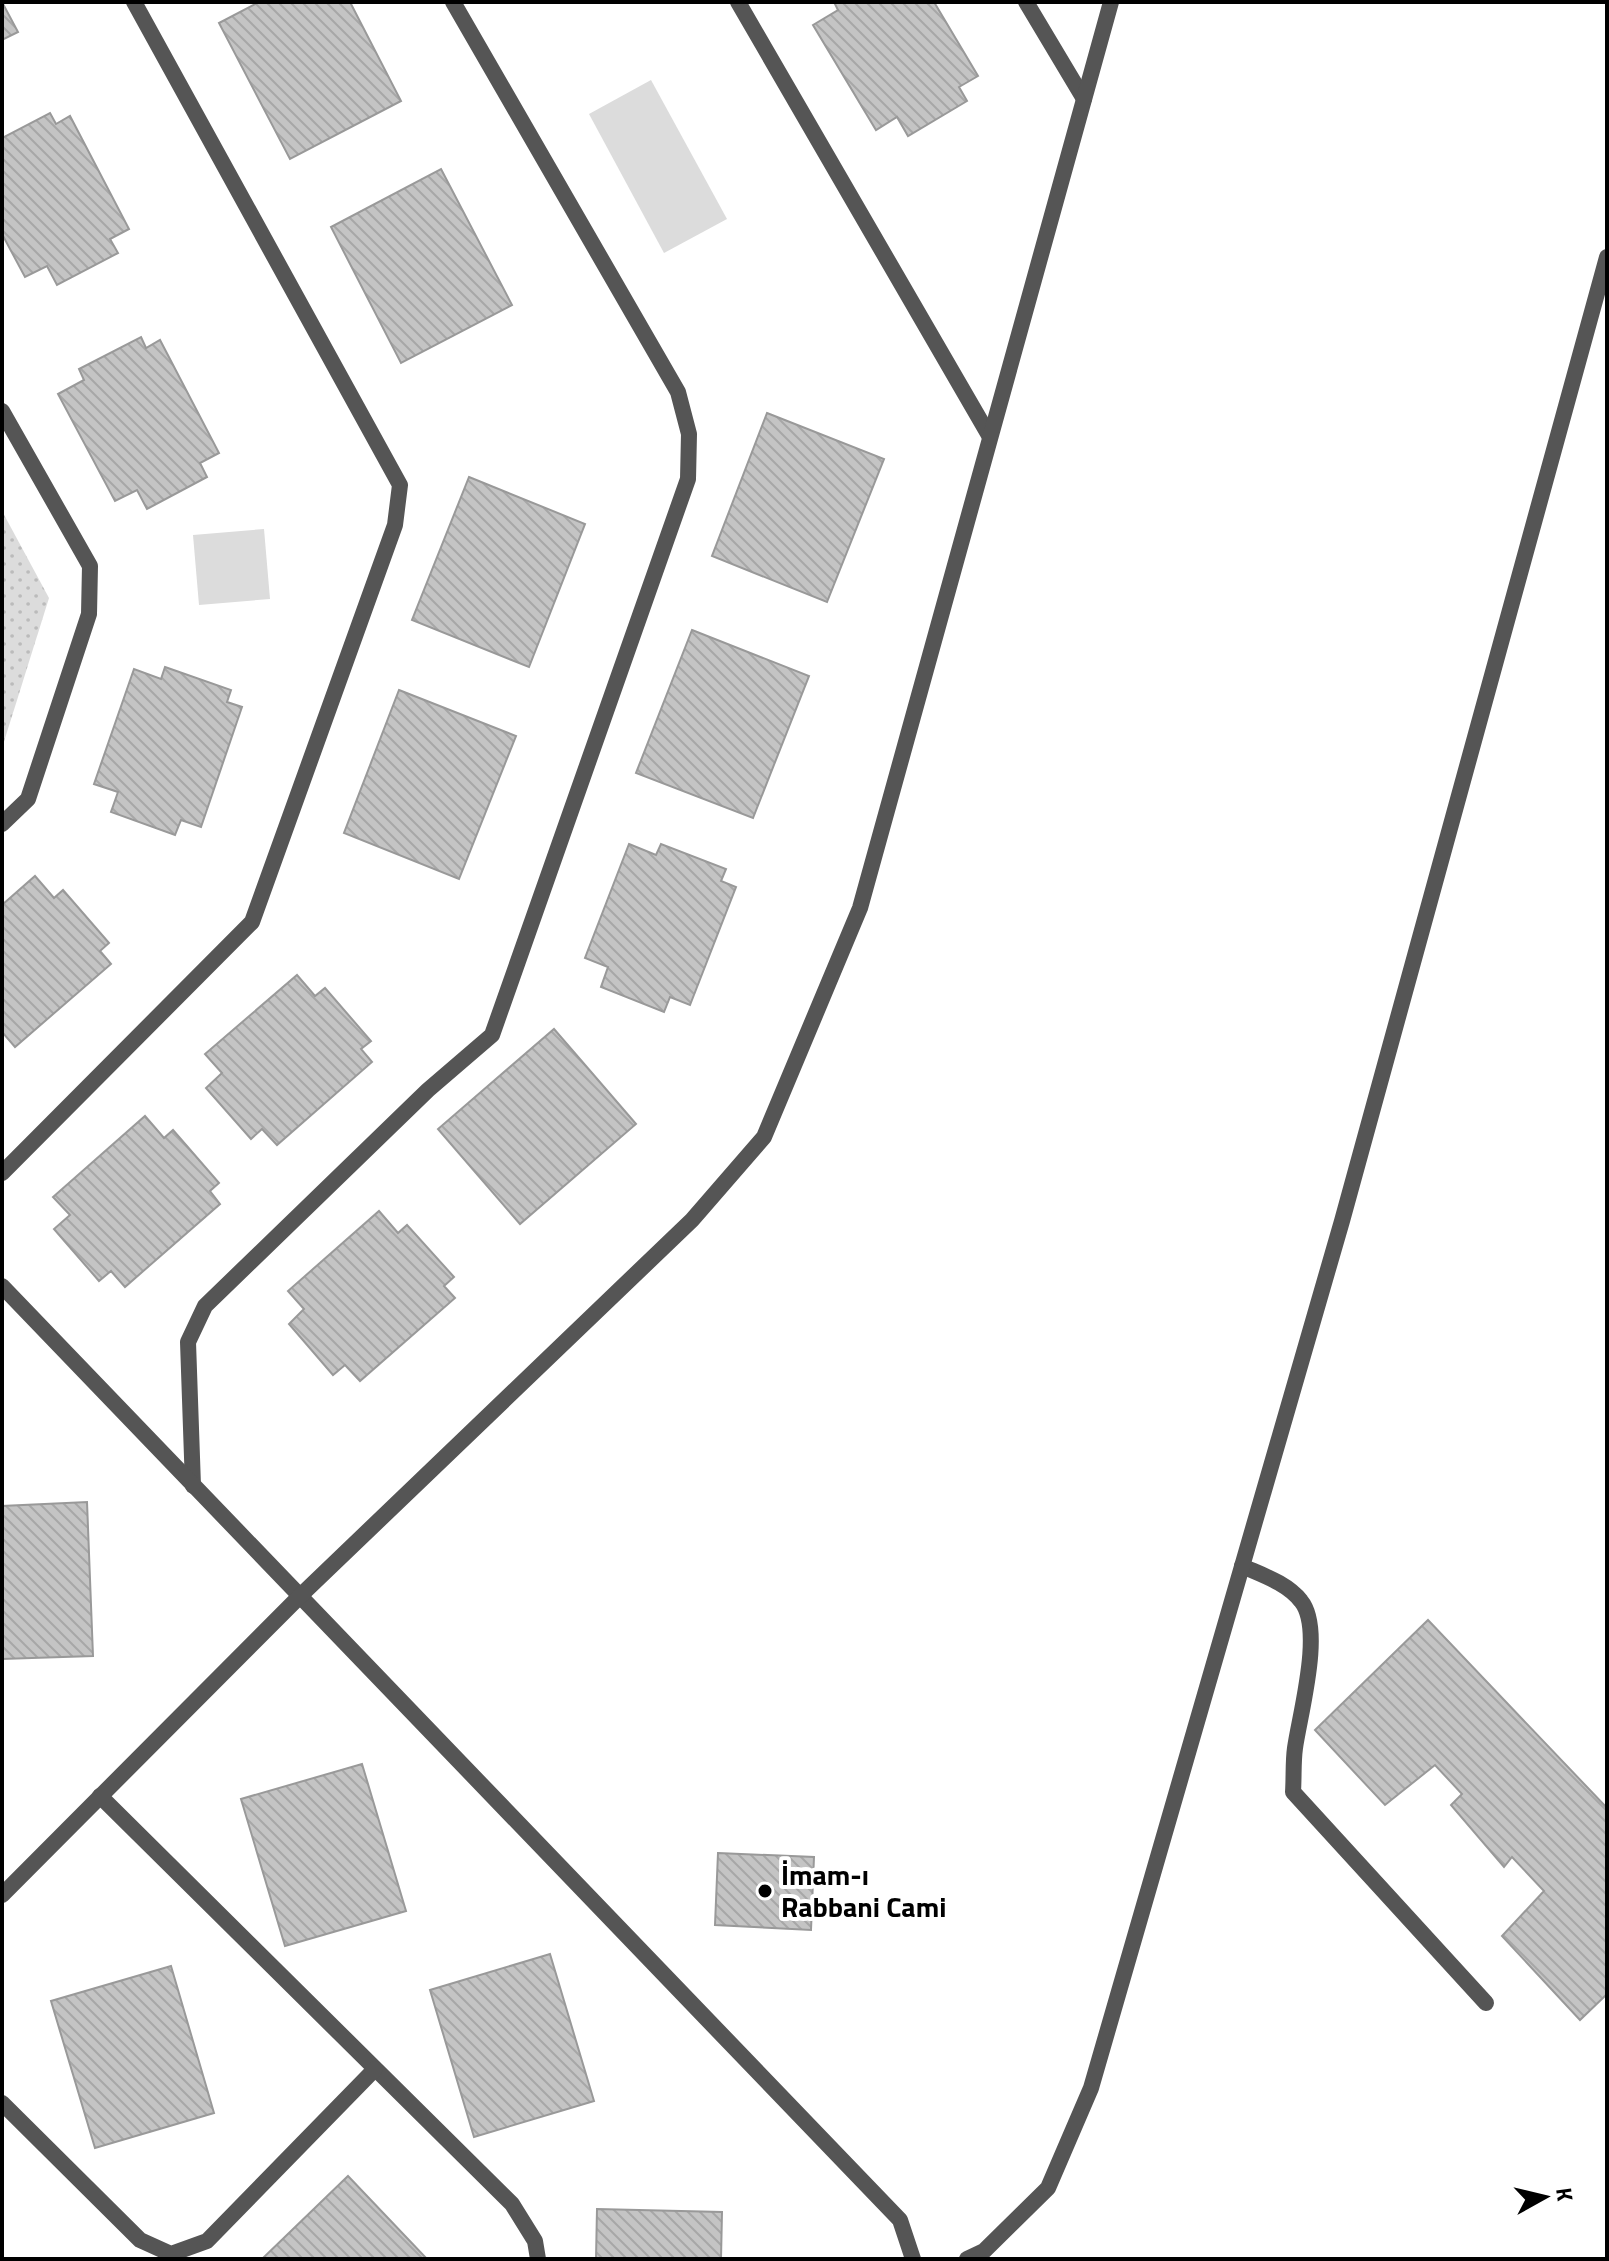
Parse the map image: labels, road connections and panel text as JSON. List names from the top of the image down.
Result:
{
  "places": ["İmam-ı Rabbani Cami"],
  "north": "right"
}
